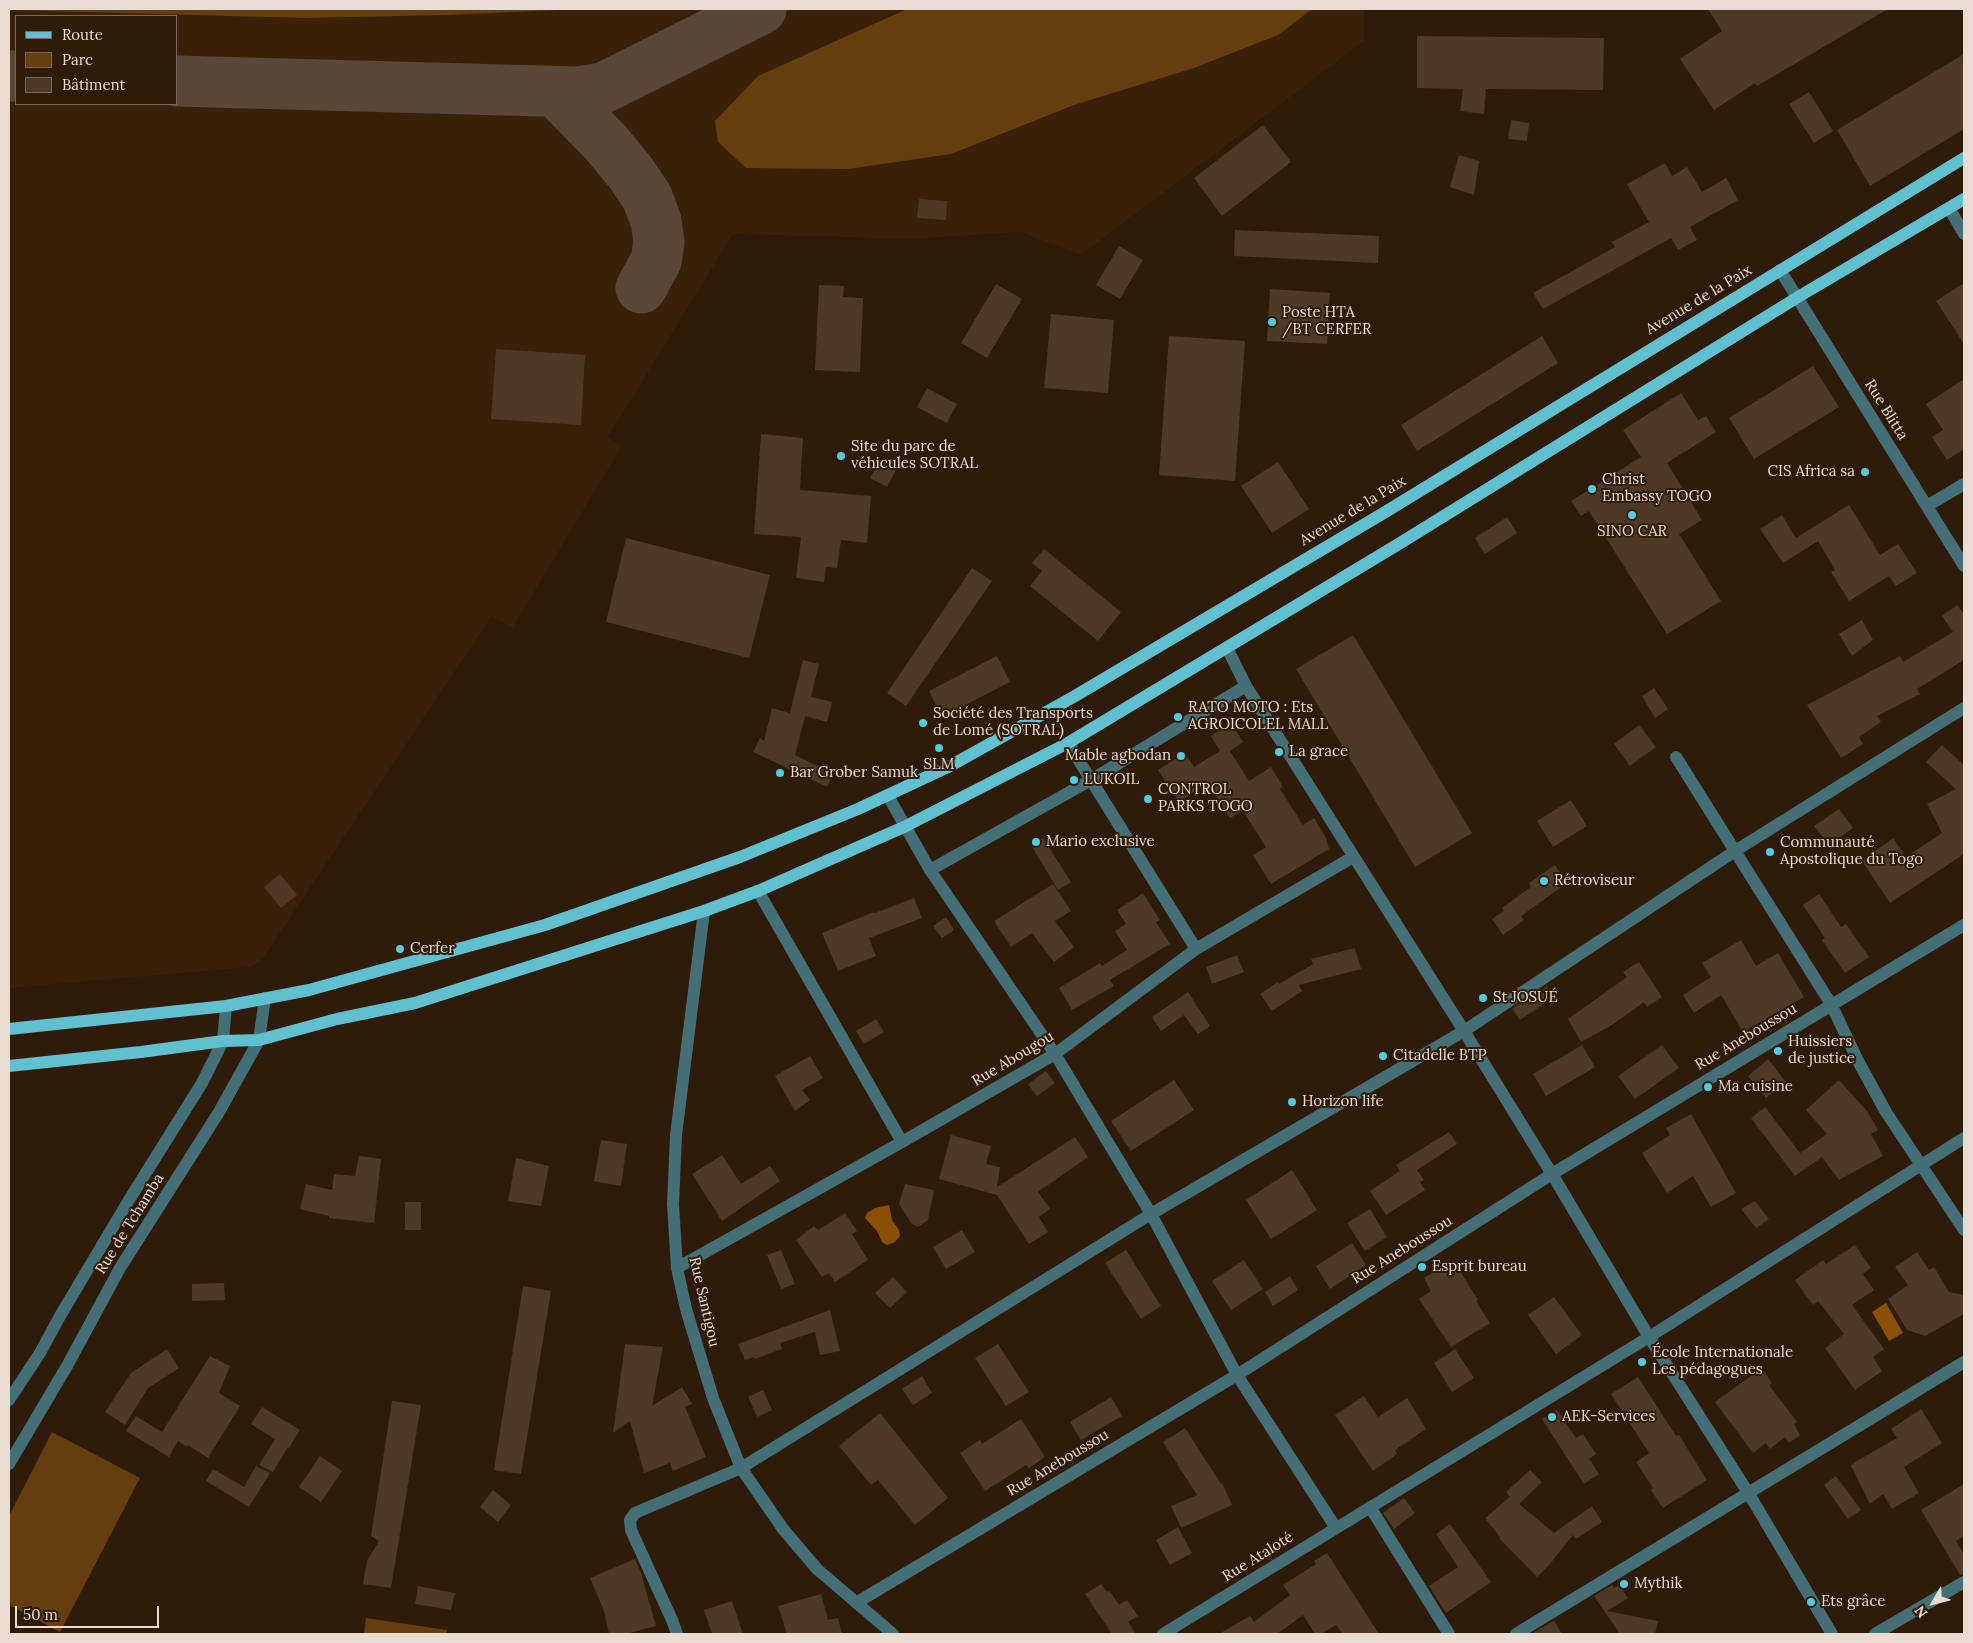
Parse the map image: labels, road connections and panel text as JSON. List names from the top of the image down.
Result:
{
  "streets": {
    "main road": ["Avenue de la Paix"],
    "street": [
      "Rue Blitta",
      "Rue Aneboussou",
      "Rue Abougou",
      "Rue de Tchamba",
      "Rue Santigou",
      "Rue Ataloté"
    ]
  },
  "crossings": [
    ["Avenue de la Paix", "Rue Blitta"],
    ["Avenue de la Paix", "Rue de Tchamba"],
    ["Rue Aneboussou", "Rue Santigou"],
    ["Rue Abougou", "Rue Santigou"]
  ],
  "places": [
    "Poste HTA /BT CERFER",
    "Site du parc de véhicules SOTRAL",
    "CIS Africa sa",
    "Christ Embassy TOGO",
    "SINO CAR",
    "RATO MOTO : Ets AGROICOLEL MALL",
    "Société des Transports de Lomé (SOTRAL)",
    "SLM",
    "La grace",
    "Mable agbodan",
    "Bar Grober Samuk",
    "LUKOIL",
    "CONTROL PARKS TOGO",
    "Mario exclusive",
    "Communauté Apostolique du Togo",
    "Rétroviseur",
    "Cerfer",
    "St JOSUÉ",
    "Huissiers de justice",
    "Citadelle BTP",
    "Ma cuisine",
    "Horizon life",
    "Esprit bureau",
    "École Internationale Les pédagogues",
    "AEK-Services",
    "Mythik",
    "Ets grâce"
  ],
  "legend": ["Route", "Parc", "Bâtiment"],
  "scale_bar": "50 m",
  "north": "bottom left"
}
